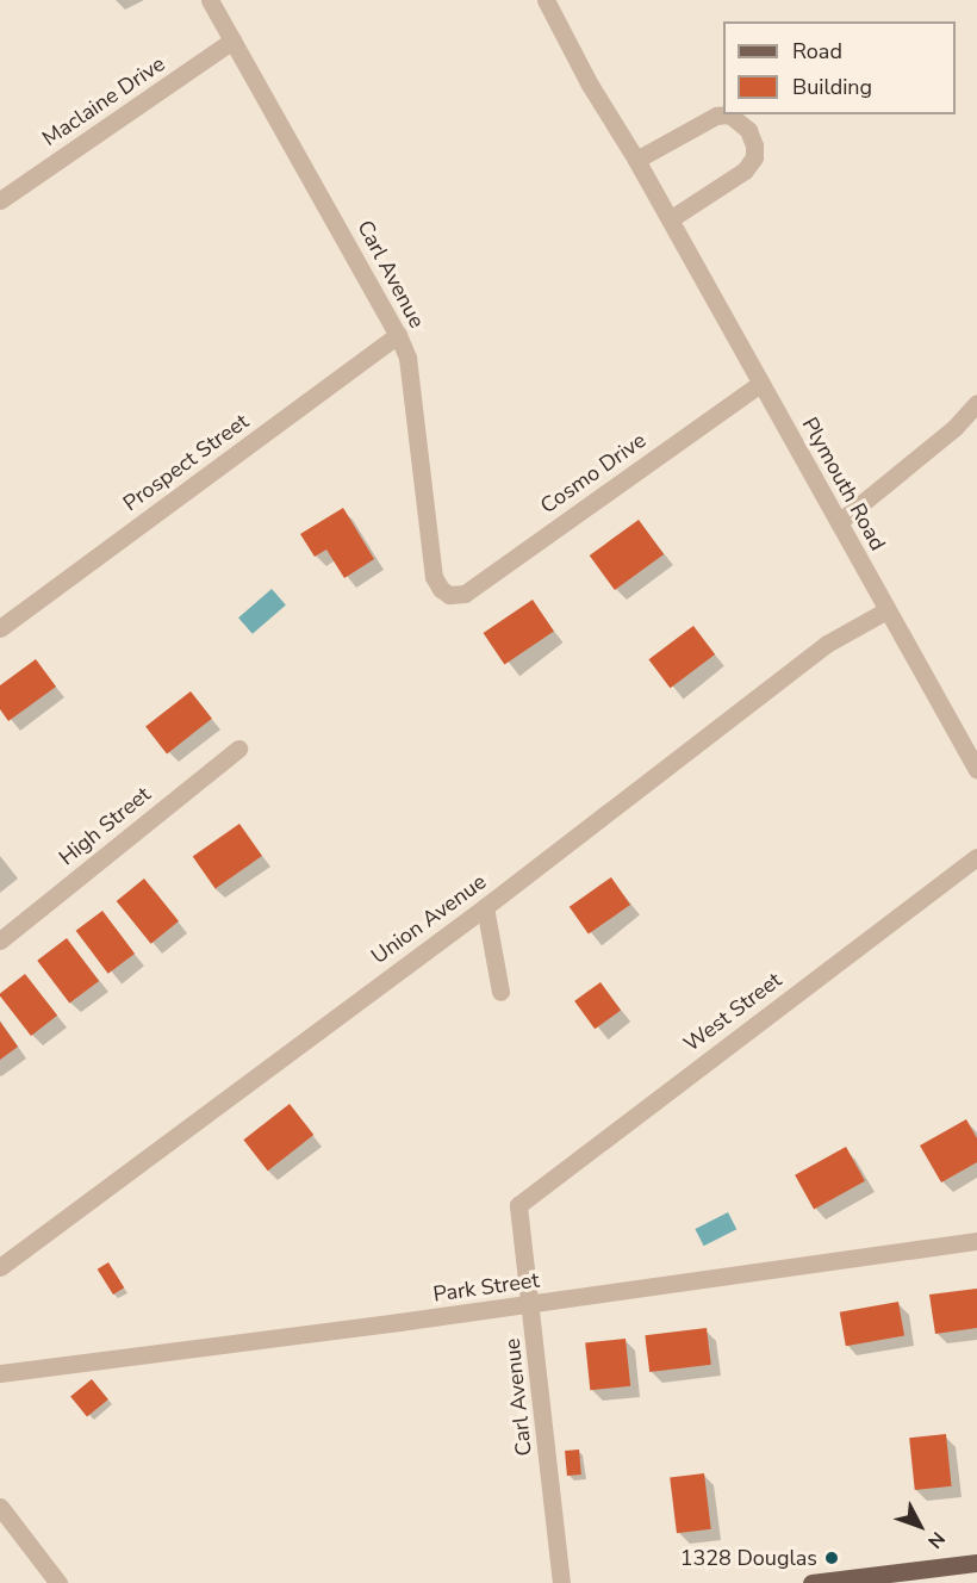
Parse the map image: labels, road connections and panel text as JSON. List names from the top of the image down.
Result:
{
  "streets": {
    "street": [
      "Maclaine Drive",
      "Carl Avenue",
      "Prospect Street",
      "Cosmo Drive",
      "Plymouth Road",
      "High Street",
      "Union Avenue",
      "West Street",
      "Park Street"
    ]
  },
  "crossings": [
    ["Maclaine Drive", "Carl Avenue"],
    ["Carl Avenue", "Prospect Street"],
    ["Carl Avenue", "Cosmo Drive"],
    ["Carl Avenue", "West Street"],
    ["Carl Avenue", "Park Street"],
    ["Cosmo Drive", "Plymouth Road"],
    ["Plymouth Road", "Union Avenue"]
  ],
  "places": ["1328 Douglas"],
  "legend": ["Road", "Building"],
  "north": "bottom right"
}
